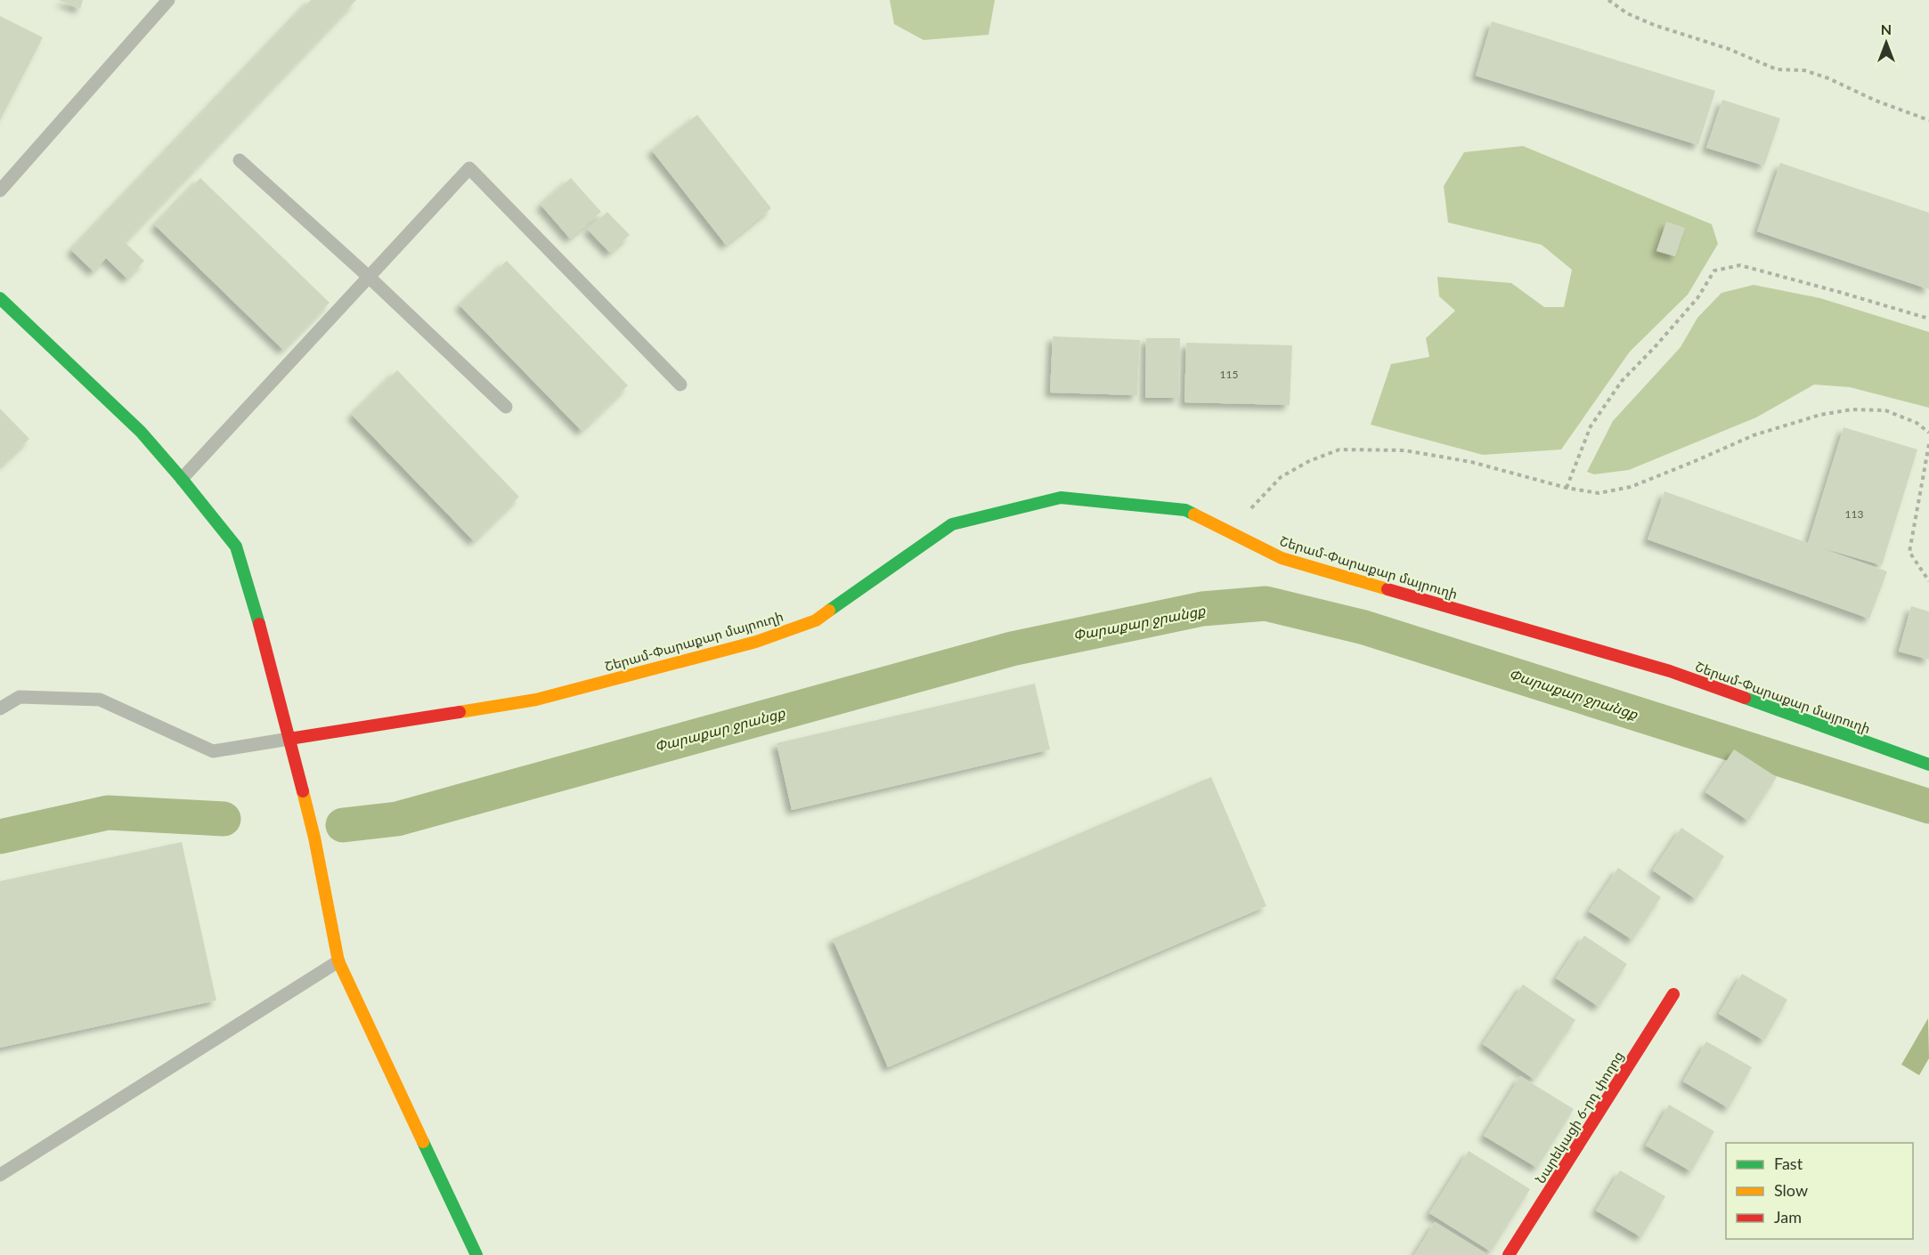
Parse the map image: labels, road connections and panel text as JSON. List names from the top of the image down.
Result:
{
  "streets": {
    "street": ["Շերամ-Փարաքար մայրուղի", "Նարեկացի 6-րդ փողոց"]
  },
  "water": ["Փարաքար ջրանցք"],
  "house_numbers": ["115", "113"],
  "legend": ["Fast", "Slow", "Jam"],
  "north": "top"
}
